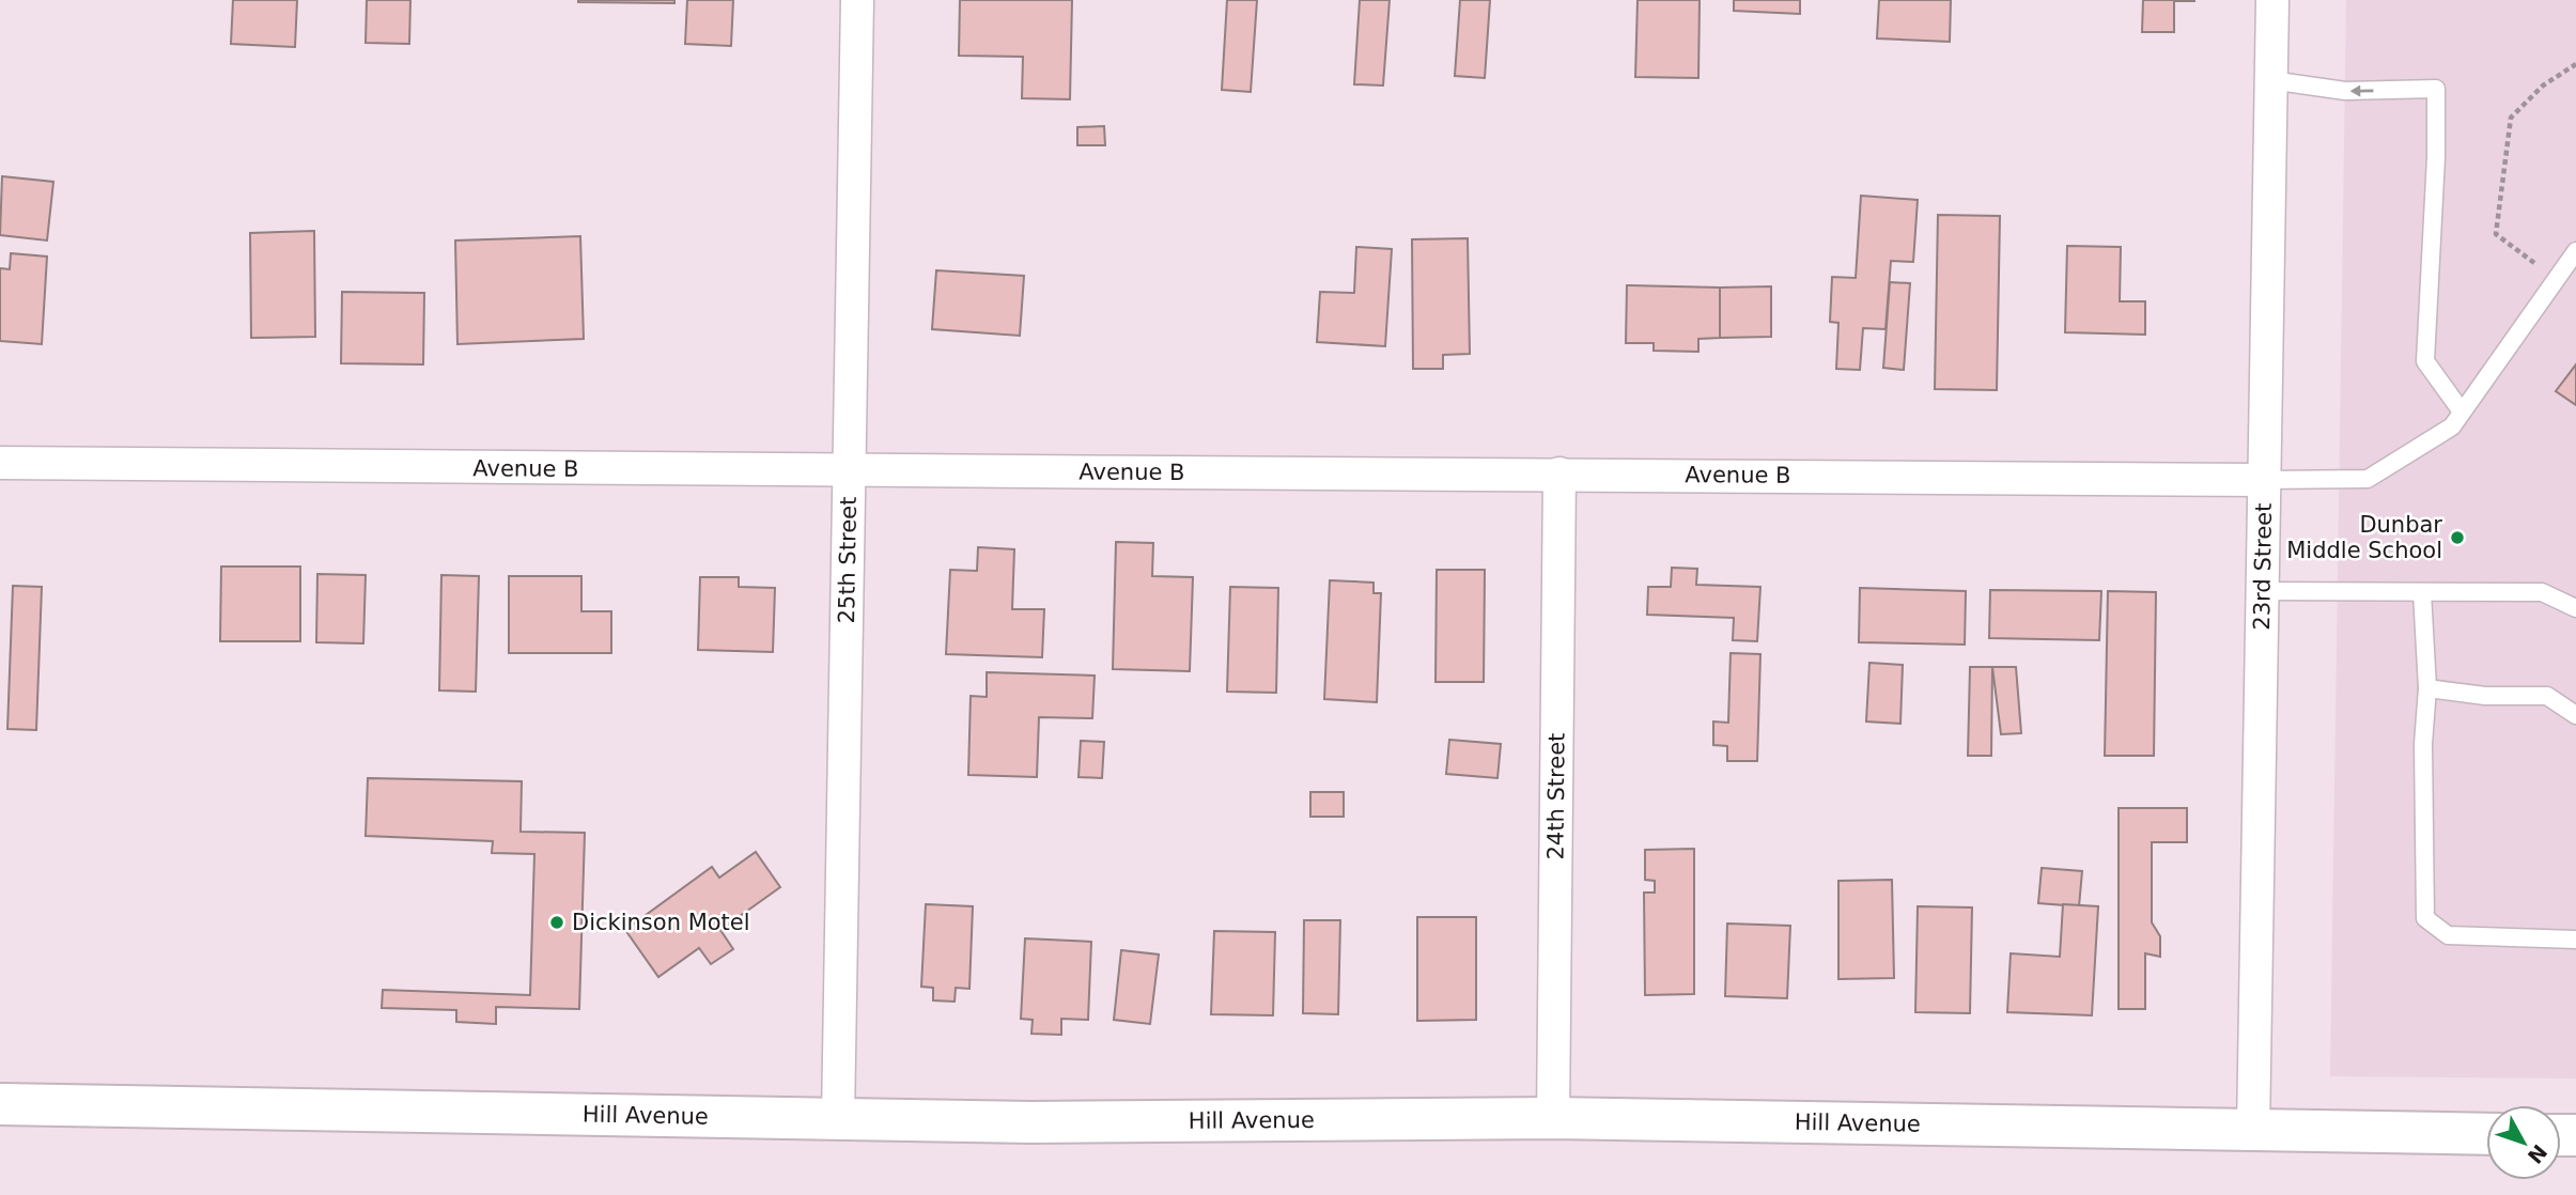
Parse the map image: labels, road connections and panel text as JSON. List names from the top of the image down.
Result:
{
  "streets": {
    "street": [
      "Avenue B",
      "25th Street",
      "23rd Street",
      "24th Street",
      "Hill Avenue"
    ]
  },
  "crossings": [
    ["Avenue B", "25th Street"],
    ["Avenue B", "23rd Street"],
    ["Avenue B", "24th Street"],
    ["25th Street", "Hill Avenue"],
    ["23rd Street", "Hill Avenue"],
    ["24th Street", "Hill Avenue"]
  ],
  "places": ["Dunbar Middle School", "Dickinson Motel"],
  "north": "bottom right"
}
